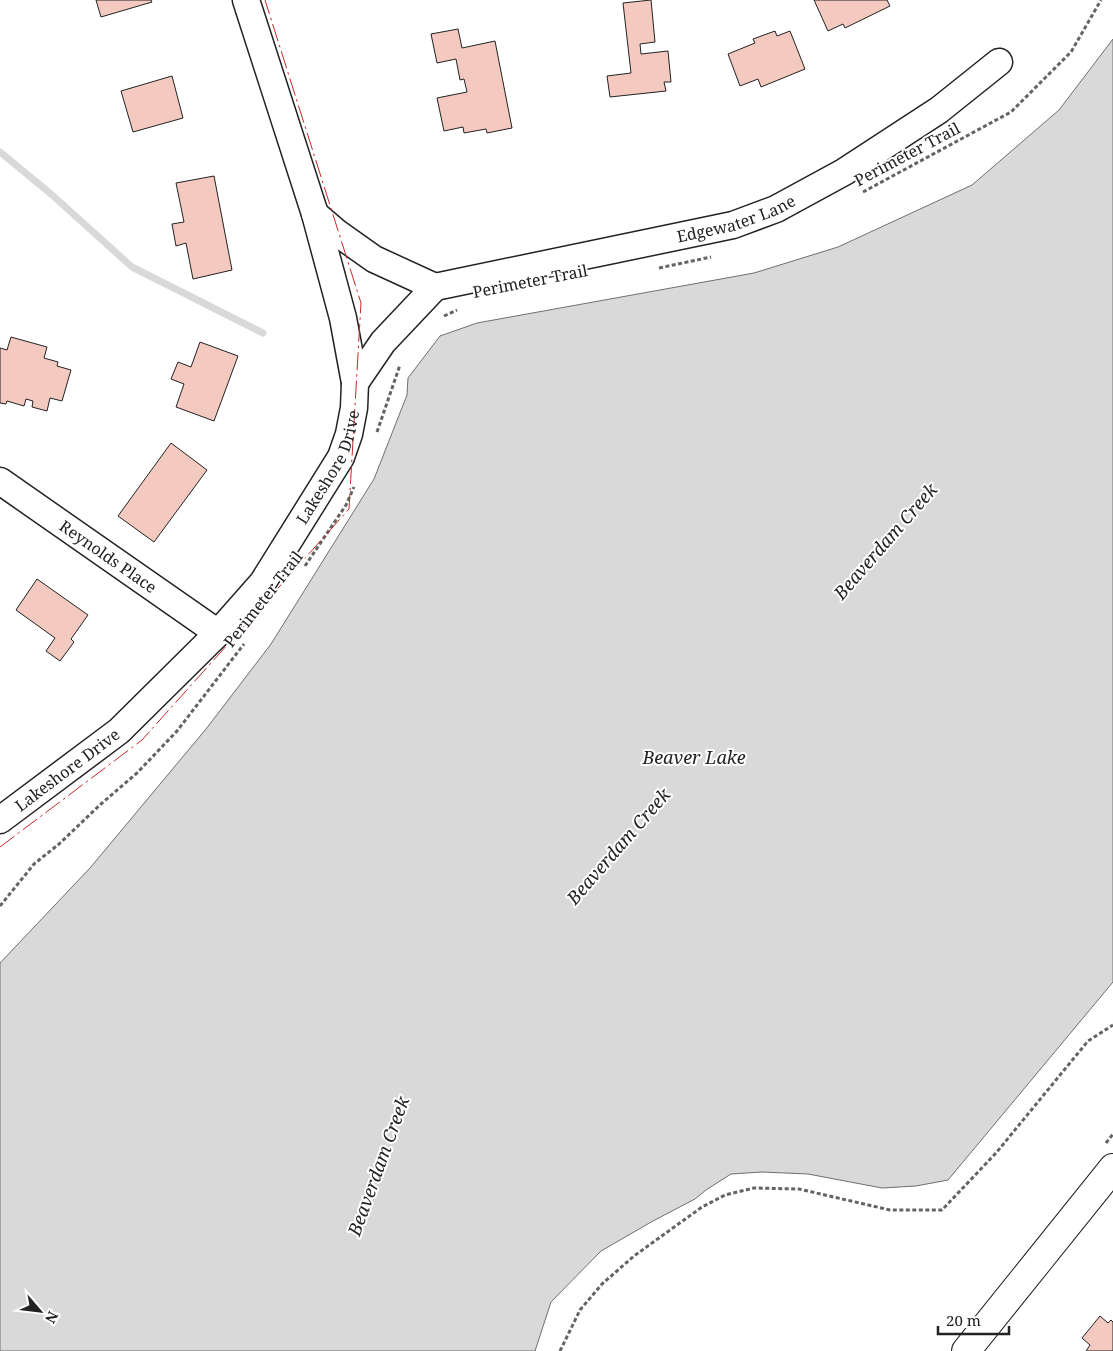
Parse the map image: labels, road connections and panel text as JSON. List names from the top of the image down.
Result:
{
  "streets": {
    "street": ["Edgewater Lane", "Lakeshore Drive", "Reynolds Place"],
    "path": ["Perimeter Trail"]
  },
  "crossings": [
    ["Lakeshore Drive", "Reynolds Place"]
  ],
  "water": ["Beaverdam Creek", "Beaver Lake"],
  "scale_bar": "20 m",
  "north": "bottom right"
}
